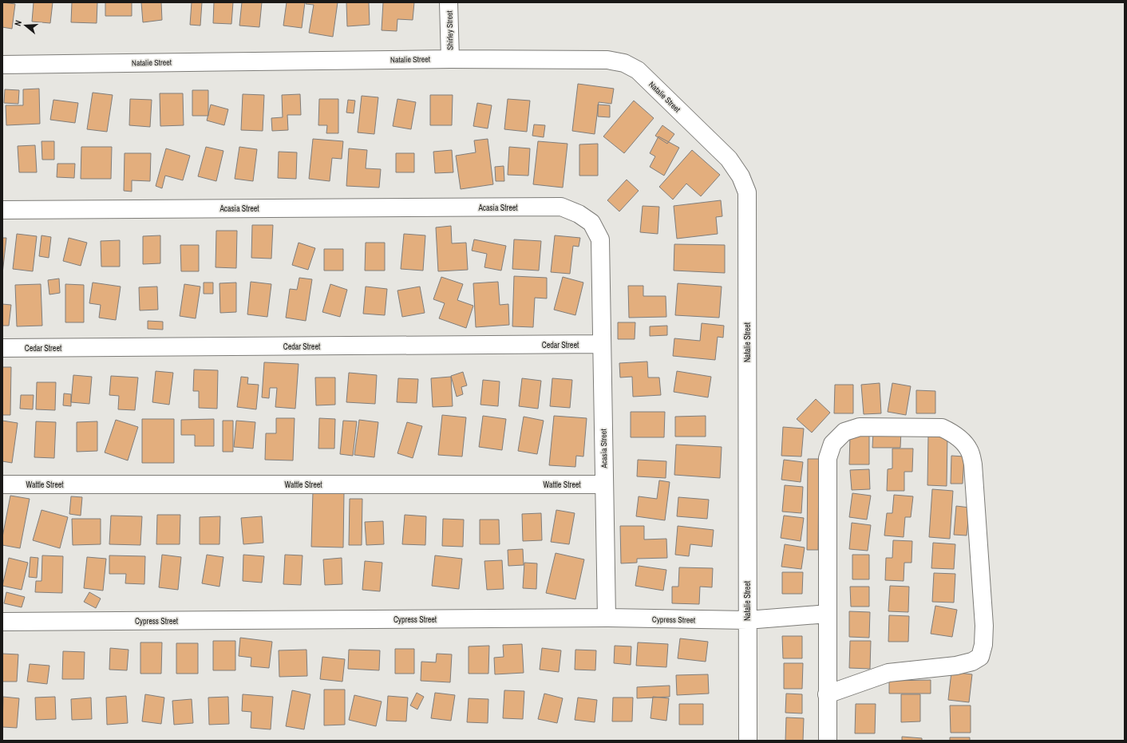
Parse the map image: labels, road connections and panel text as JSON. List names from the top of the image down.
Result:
{
  "streets": {
    "street": [
      "Shirley Street",
      "Natalie Street",
      "Acasia Street",
      "Cedar Street",
      "Wattle Street",
      "Cypress Street"
    ]
  },
  "crossings": [
    ["Shirley Street", "Natalie Street"],
    ["Natalie Street", "Cypress Street"],
    ["Acasia Street", "Cedar Street"],
    ["Acasia Street", "Wattle Street"],
    ["Acasia Street", "Cypress Street"]
  ],
  "north": "left"
}
